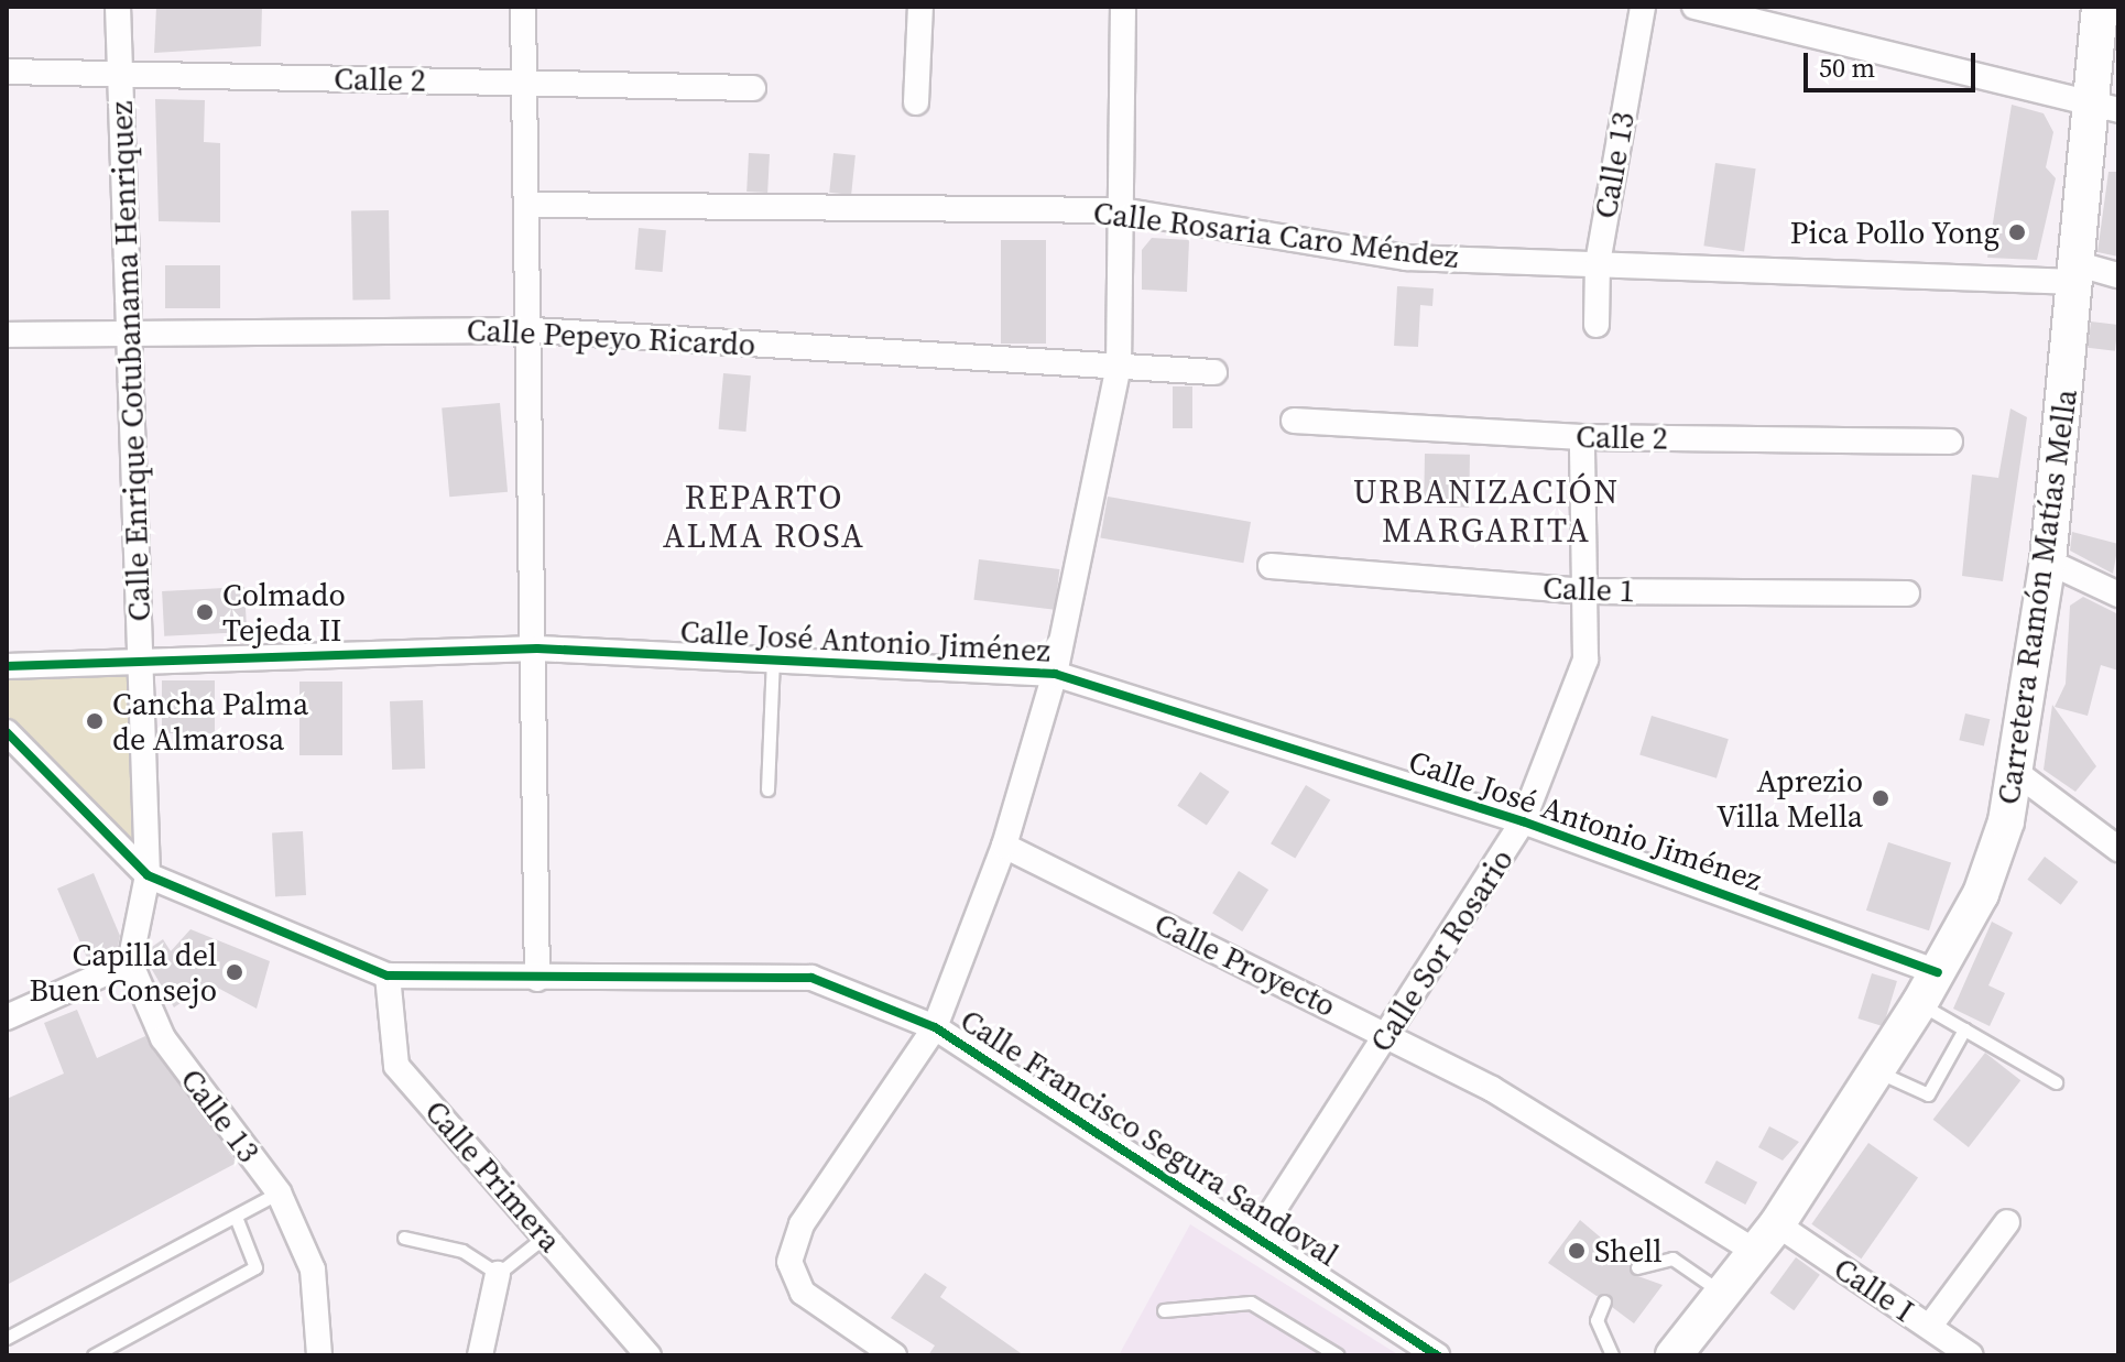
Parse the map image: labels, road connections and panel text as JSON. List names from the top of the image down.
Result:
{
  "streets": {
    "main road": ["Carretera Ramón Matías Mella"],
    "street": [
      "Calle 2",
      "Calle 13",
      "Calle Rosaria Caro Méndez",
      "Calle Pepeyo Ricardo",
      "Calle Enrique Cotubanama Henriquez",
      "Calle 1",
      "Calle José Antonio Jiménez",
      "Calle Sor Rosario",
      "Calle Proyecto",
      "Calle Francisco Segura Sandoval",
      "Calle Primera",
      "Calle I"
    ]
  },
  "crossings": [
    ["Calle 2", "Calle Enrique Cotubanama Henriquez"],
    ["Calle 2", "Calle Sor Rosario"],
    ["Calle 13", "Calle Rosaria Caro Méndez"],
    ["Calle Rosaria Caro Méndez", "Carretera Ramón Matías Mella"],
    ["Calle Pepeyo Ricardo", "Calle Enrique Cotubanama Henriquez"],
    ["Calle Enrique Cotubanama Henriquez", "Calle José Antonio Jiménez"],
    ["Calle Enrique Cotubanama Henriquez", "Calle Francisco Segura Sandoval"],
    ["Calle 1", "Calle Sor Rosario"],
    ["Carretera Ramón Matías Mella", "Calle José Antonio Jiménez"],
    ["Carretera Ramón Matías Mella", "Calle Proyecto"],
    ["Carretera Ramón Matías Mella", "Calle I"],
    ["Calle José Antonio Jiménez", "Calle Sor Rosario"],
    ["Calle Sor Rosario", "Calle Proyecto"],
    ["Calle Sor Rosario", "Calle Francisco Segura Sandoval"],
    ["Calle Proyecto", "Calle I"],
    ["Calle Francisco Segura Sandoval", "Calle Primera"]
  ],
  "districts": ["URBANIZACIÓN MARGARITA", "REPARTO ALMA ROSA"],
  "places": [
    "Pica Pollo Yong",
    "Colmado Tejeda II",
    "Cancha Palma de Almarosa",
    "Aprezio Villa Mella",
    "Capilla del Buen Consejo",
    "Shell"
  ],
  "scale_bar": "50 m"
}
